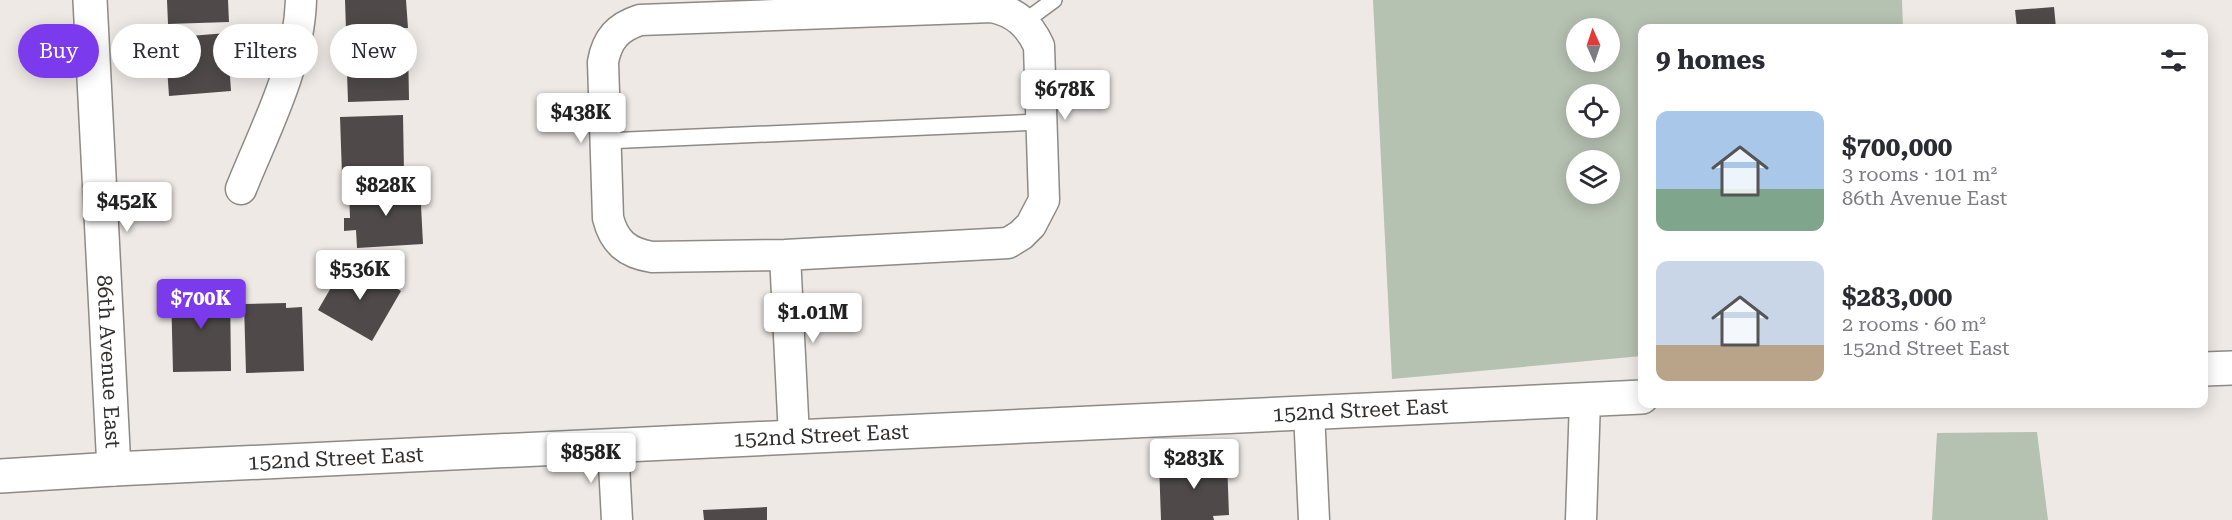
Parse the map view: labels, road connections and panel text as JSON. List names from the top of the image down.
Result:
{
  "streets": {
    "street": ["86th Avenue East", "152nd Street East"]
  },
  "crossings": [
    ["86th Avenue East", "152nd Street East"]
  ],
  "north": "top",
  "page": {
    "chip": [
      "Buy",
      "Rent",
      "Filters",
      "New"
    ],
    "heading": "9 homes",
    "price": [
      "$678K",
      "$438K",
      "$828K",
      "$452K",
      "$536K",
      "$700K",
      "$1.01M",
      "$858K",
      "$283K"
    ],
    "list": [
      {
        "name": "$700,000",
        "note": "3 rooms · 101 m² · 86th Avenue East"
      },
      {
        "name": "$283,000",
        "note": "2 rooms · 60 m² · 152nd Street East"
      }
    ]
  }
}
